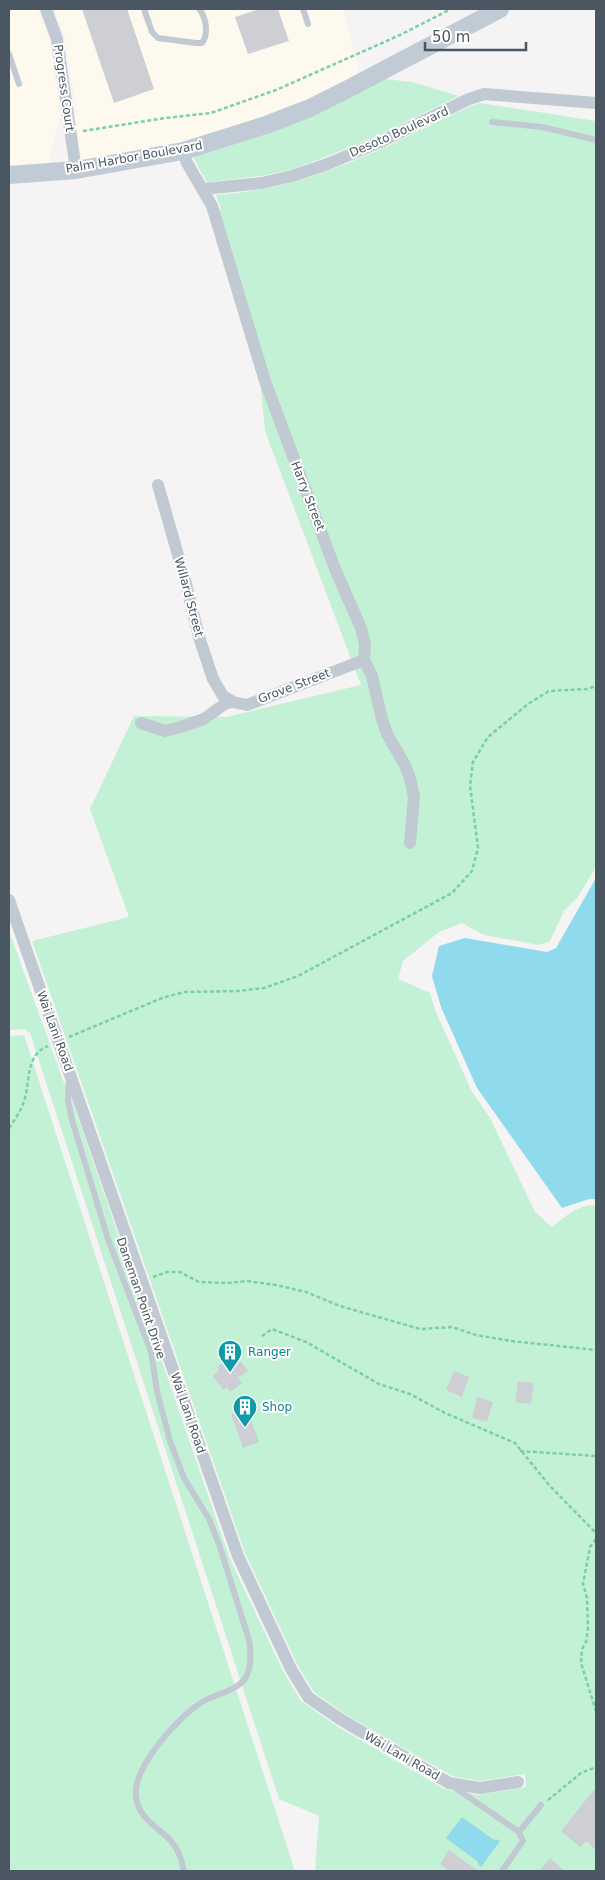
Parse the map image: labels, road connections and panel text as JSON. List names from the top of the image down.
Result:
{
  "streets": {
    "main road": ["Palm Harbor Boulevard"],
    "street": [
      "Progress Court",
      "Desoto Boulevard",
      "Harry Street",
      "Willard Street",
      "Grove Street",
      "Wai Lani Road"
    ],
    "lane": ["Daneman Point Drive"]
  },
  "crossings": [
    ["Progress Court", "Palm Harbor Boulevard"],
    ["Desoto Boulevard", "Harry Street"],
    ["Palm Harbor Boulevard", "Harry Street"],
    ["Harry Street", "Grove Street"],
    ["Willard Street", "Grove Street"],
    ["Wai Lani Road", "Daneman Point Drive"]
  ],
  "places": {
    "building": ["Ranger", "Shop"]
  },
  "scale_bar": "50 m"
}
